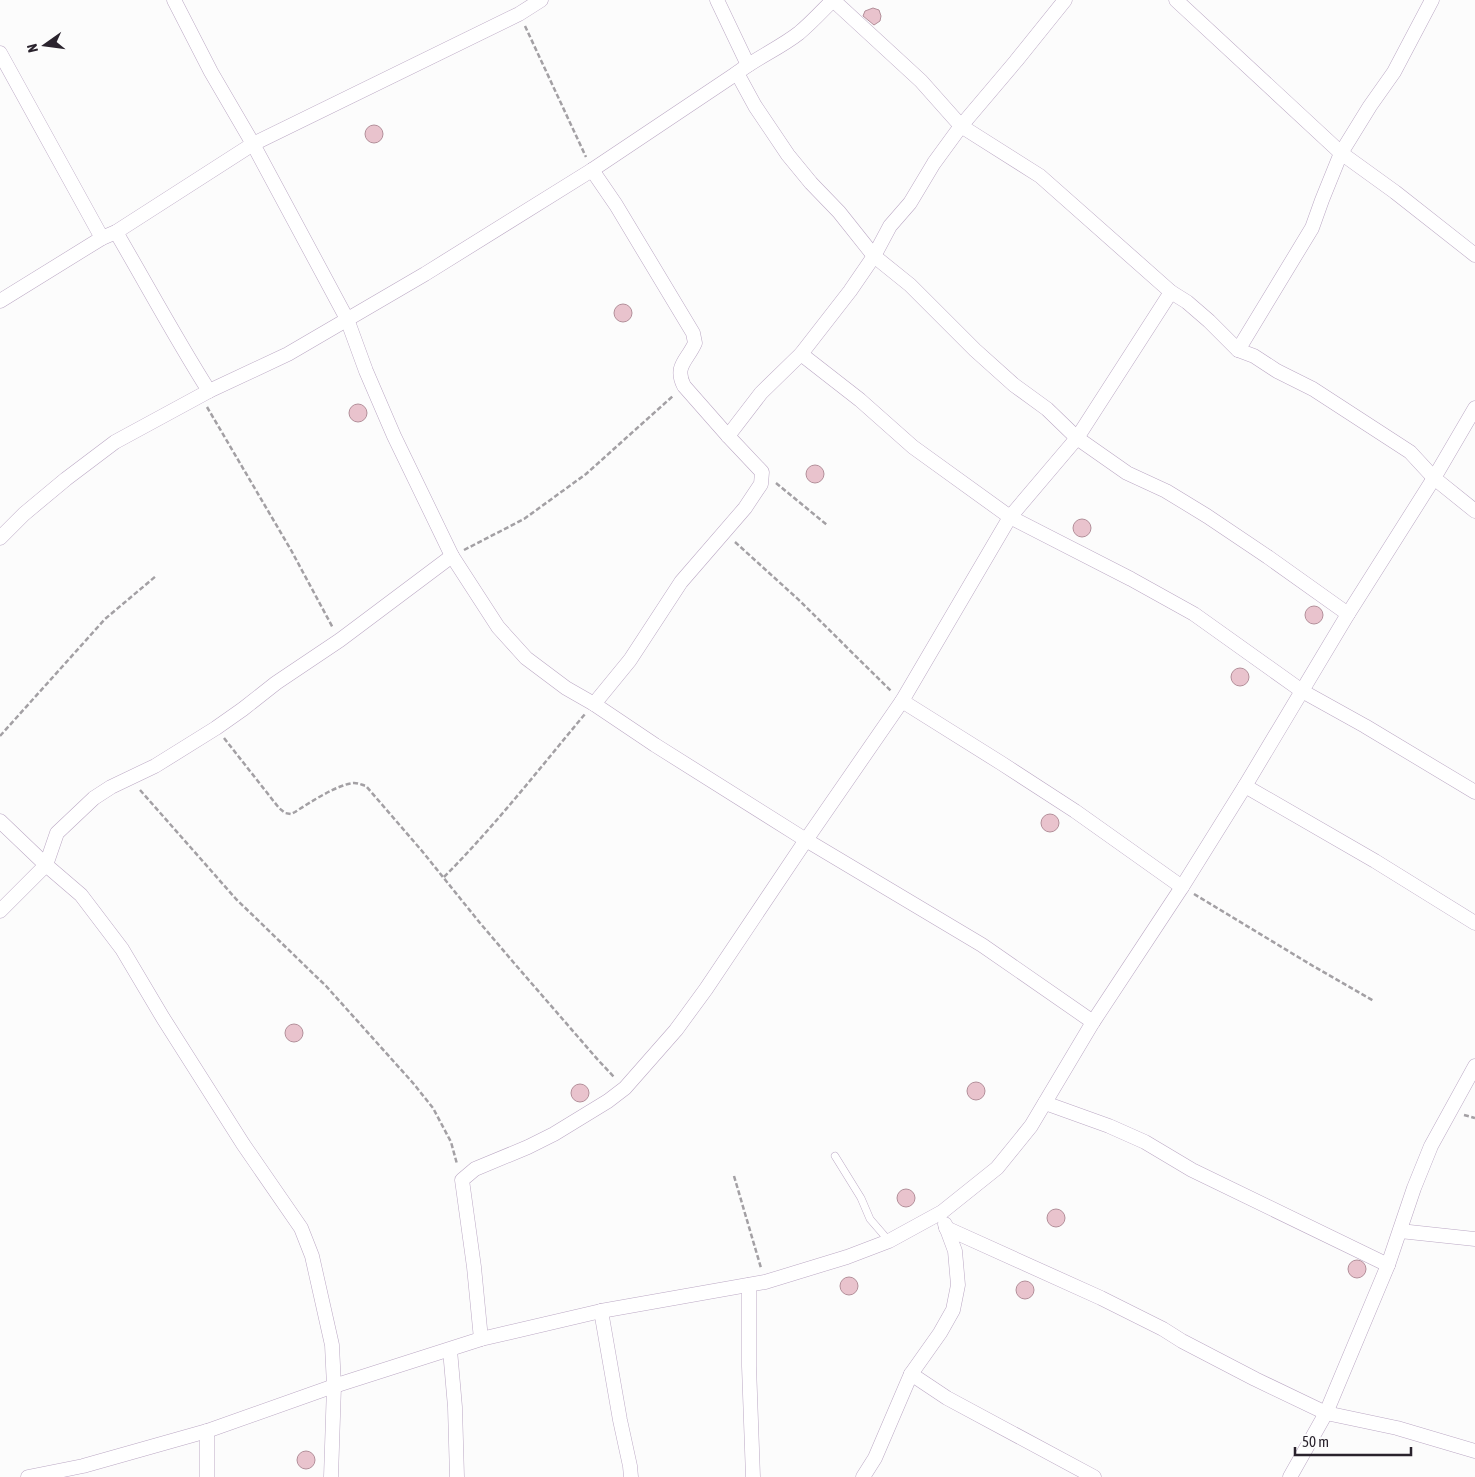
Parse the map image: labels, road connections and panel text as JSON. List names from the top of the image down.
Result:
{
  "scale_bar": "50 m",
  "north": "left"
}
